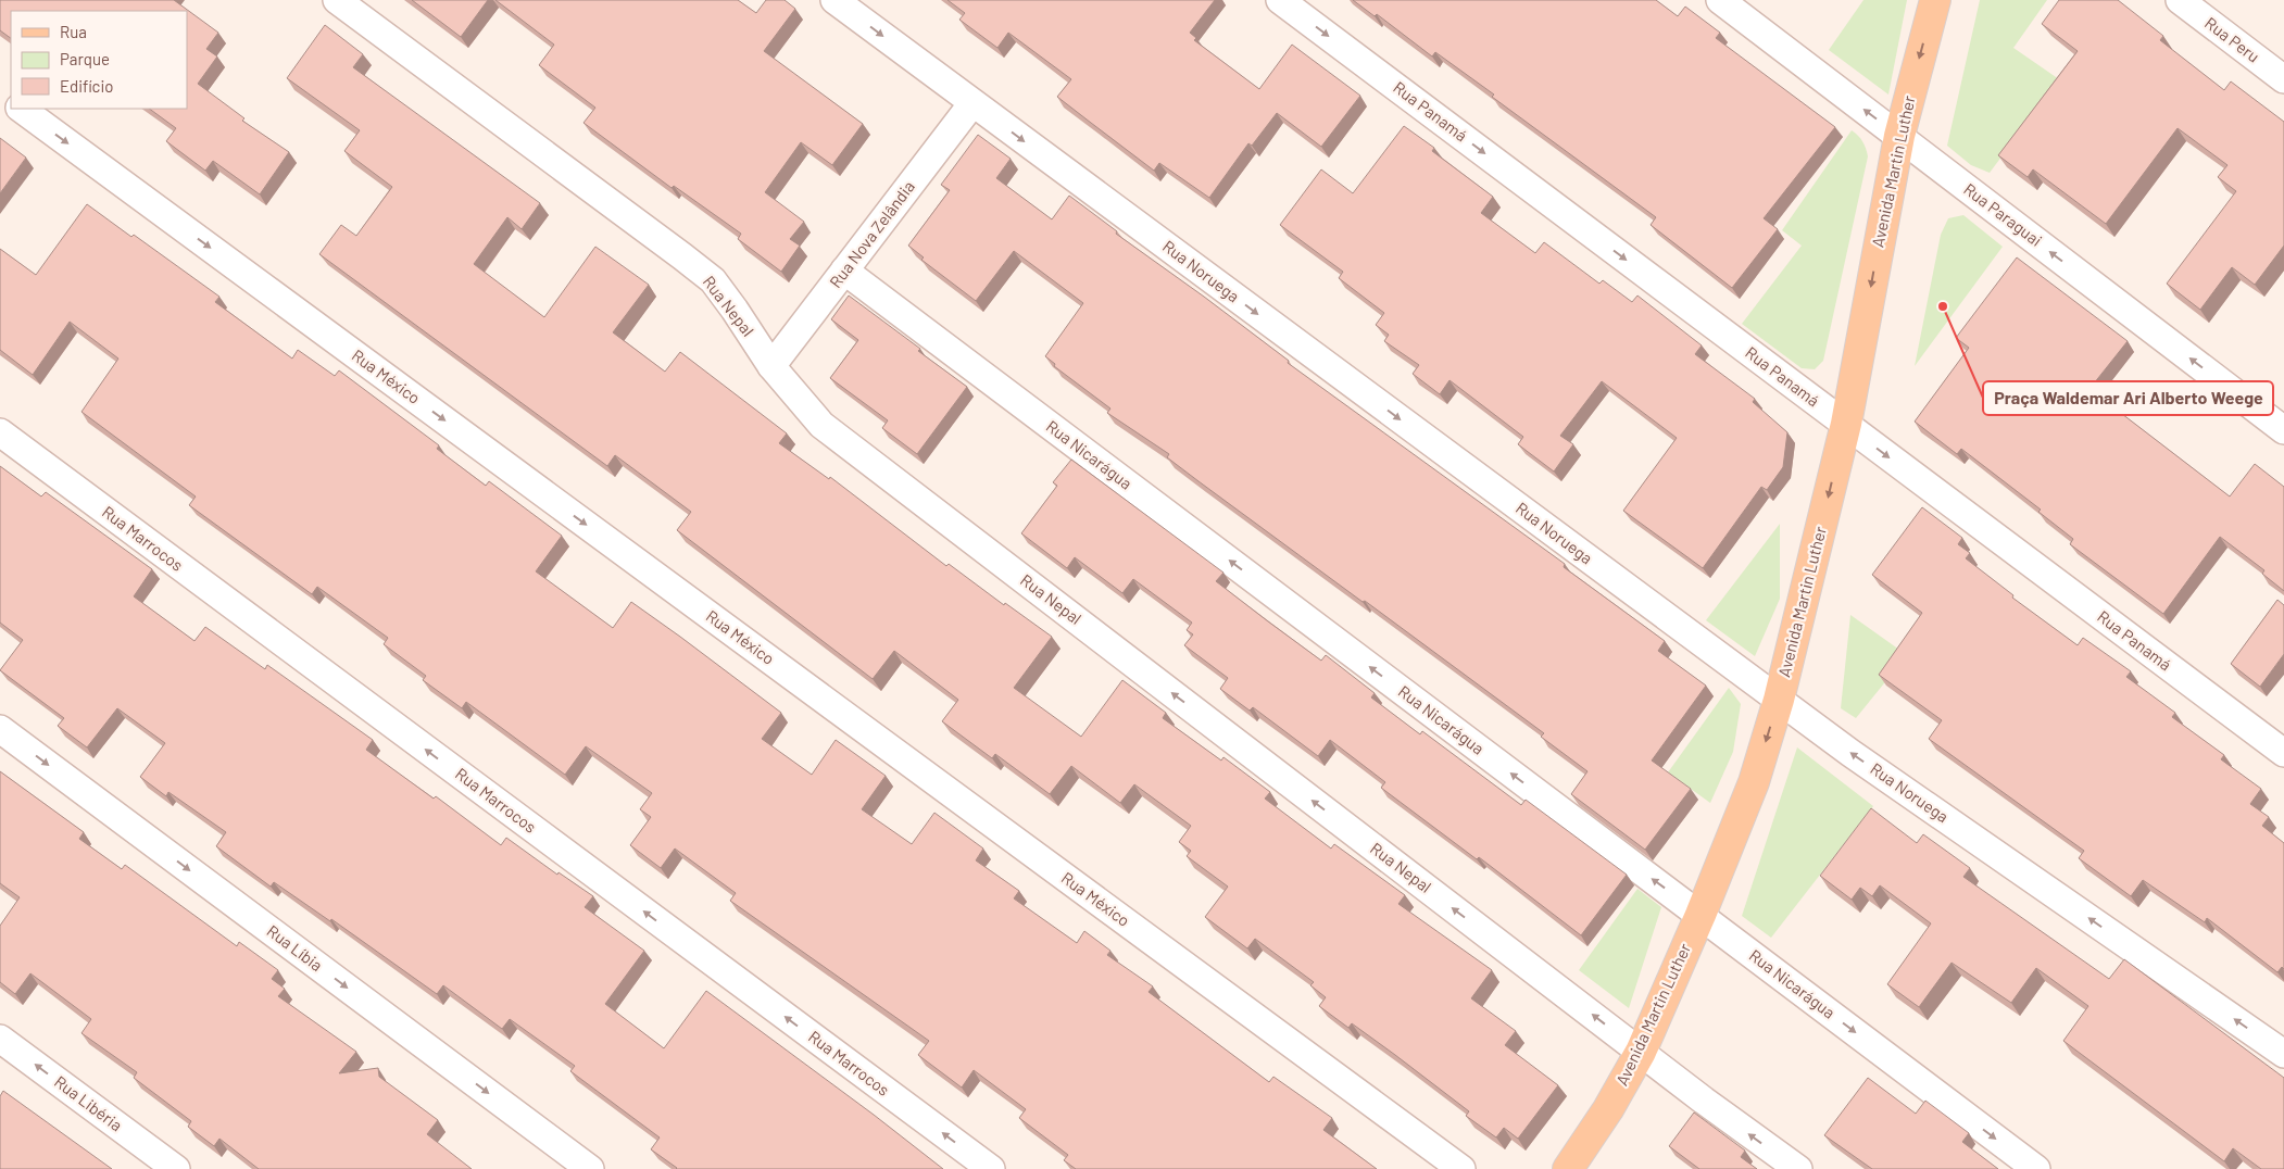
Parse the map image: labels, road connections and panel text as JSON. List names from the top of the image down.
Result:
{
  "streets": {
    "main road": ["Avenida Martin Luther"],
    "street": [
      "Rua Peru",
      "Rua Panamá",
      "Rua Paraguai",
      "Rua Nova Zelândia",
      "Rua Noruega",
      "Rua Nepal",
      "Rua México",
      "Rua Nicarágua",
      "Rua Marrocos",
      "Rua Líbia",
      "Rua Libéria"
    ]
  },
  "crossings": [
    ["Rua Panamá", "Avenida Martin Luther"],
    ["Avenida Martin Luther", "Rua Paraguai"],
    ["Avenida Martin Luther", "Rua Noruega"],
    ["Avenida Martin Luther", "Rua Nepal"],
    ["Avenida Martin Luther", "Rua Nicarágua"],
    ["Rua Nova Zelândia", "Rua Noruega"],
    ["Rua Nova Zelândia", "Rua Nepal"],
    ["Rua Nova Zelândia", "Rua Nicarágua"]
  ],
  "one_way": [
    "Rua Panamá",
    "Avenida Martin Luther",
    "Rua Paraguai",
    "Rua Nepal",
    "Rua México",
    "Rua Marrocos",
    "Rua Líbia",
    "Rua Libéria"
  ],
  "places": ["Praça Waldemar Ari Alberto Weege"],
  "legend": ["Rua", "Parque", "Edifício"]
}
